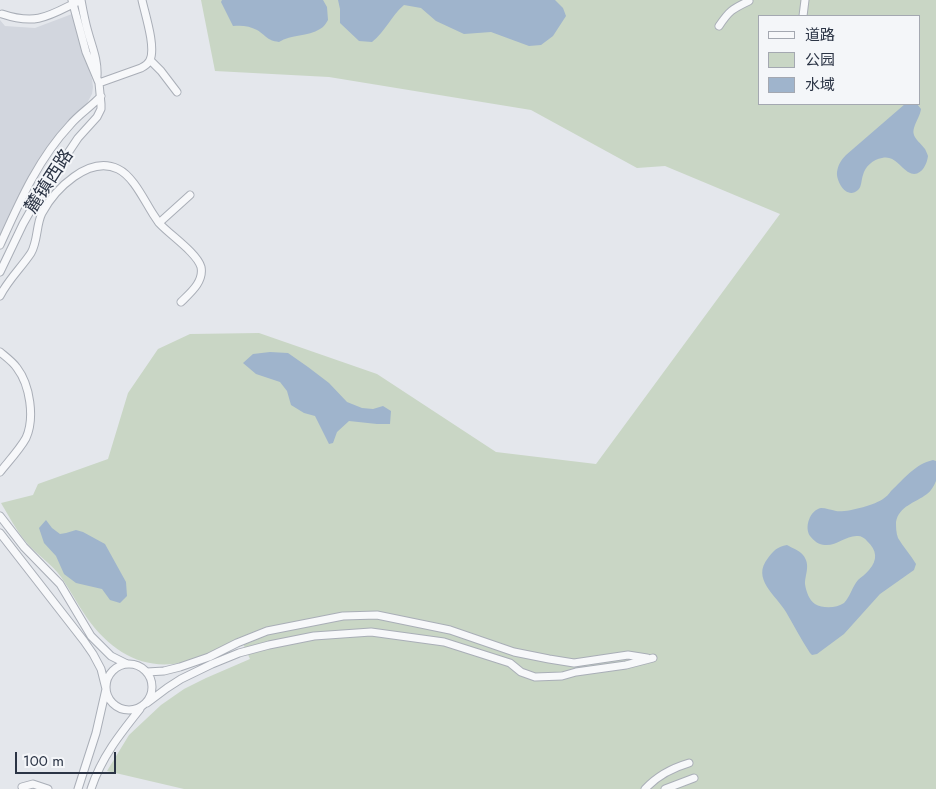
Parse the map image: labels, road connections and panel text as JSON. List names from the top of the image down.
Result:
{
  "streets": {
    "street": ["麓镇西路"]
  },
  "legend": ["道路", "公园", "水域"],
  "scale_bar": "100 m"
}
